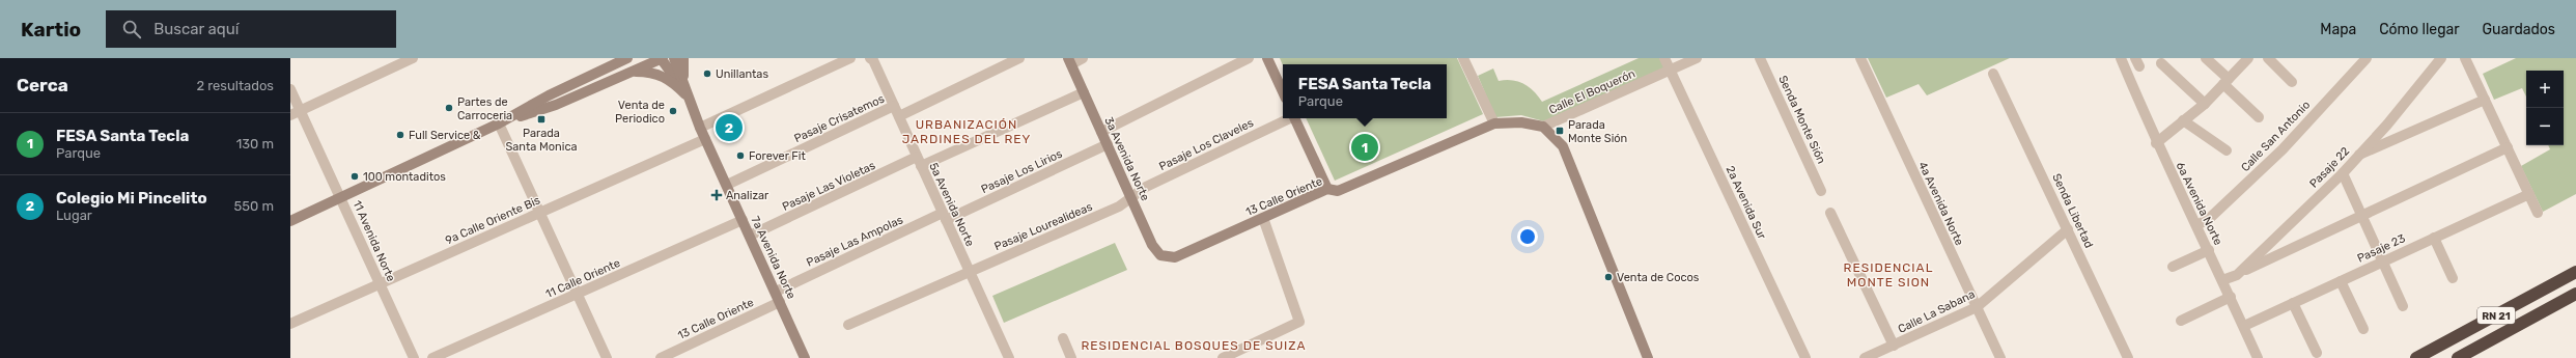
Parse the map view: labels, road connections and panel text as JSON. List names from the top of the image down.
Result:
{
  "streets": {
    "highway": ["RN 21"],
    "main road": ["3a Avenida Norte", "13 Calle Oriente", "7a Avenida Norte"],
    "street": [
      "Calle El Boquerón",
      "Pasaje Crisatemos",
      "Senda Monte Sión",
      "Calle San Antonio",
      "Pasaje Los Claveles",
      "Pasaje 22",
      "Pasaje Los Lirios",
      "Pasaje Las Violetas",
      "2a Avenida Sur",
      "4a Avenida Norte",
      "6a Avenida Norte",
      "5a Avenida Norte",
      "Senda Libertad",
      "9a Calle Oriente Bis",
      "Pasaje Lourealideas",
      "11 Avenida Norte",
      "Pasaje Las Ampolas",
      "Pasaje 23",
      "11 Calle Oriente",
      "Calle La Sabana"
    ]
  },
  "crossings": [
    ["Calle El Boquerón", "2a Avenida Sur"],
    ["Pasaje Crisatemos", "5a Avenida Norte"],
    ["Pasaje Crisatemos", "7a Avenida Norte"],
    ["Calle San Antonio", "6a Avenida Norte"],
    ["Pasaje Los Claveles", "3a Avenida Norte"],
    ["Pasaje Los Claveles", "Pasaje Lourealideas"],
    ["3a Avenida Norte", "Pasaje Los Lirios"],
    ["3a Avenida Norte", "Pasaje Las Violetas"],
    ["3a Avenida Norte", "13 Calle Oriente"],
    ["3a Avenida Norte", "Pasaje Lourealideas"],
    ["Pasaje 22", "6a Avenida Norte"],
    ["Pasaje Los Lirios", "5a Avenida Norte"],
    ["Pasaje Los Lirios", "Pasaje Las Ampolas"],
    ["Pasaje Las Violetas", "5a Avenida Norte"],
    ["Pasaje Las Violetas", "7a Avenida Norte"],
    ["13 Calle Oriente", "7a Avenida Norte"],
    ["4a Avenida Norte", "Calle La Sabana"],
    ["6a Avenida Norte", "Pasaje 23"],
    ["5a Avenida Norte", "Pasaje Lourealideas"],
    ["5a Avenida Norte", "Pasaje Las Ampolas"],
    ["Senda Libertad", "Calle La Sabana"],
    ["9a Calle Oriente Bis", "11 Avenida Norte"],
    ["9a Calle Oriente Bis", "7a Avenida Norte"],
    ["Pasaje Las Ampolas", "7a Avenida Norte"],
    ["7a Avenida Norte", "11 Calle Oriente"]
  ],
  "districts": ["URBANIZACIÓN JARDINES DEL REY", "RESIDENCIAL MONTE SION", "RESIDENCIAL BOSQUES DE SUIZA"],
  "places": {
    "other": [
      "Unillantas",
      "Partes de Carroceria",
      "Venta de Periodico",
      "Full Service &",
      "Forever Fit",
      "100 montaditos",
      "Venta de Cocos"
    ],
    "transit": ["Parada Santa Monica", "Parada Monte Sión"],
    "health": ["Analizar"]
  },
  "page": {
    "header": "Kartio",
    "search": "Buscar aquí",
    "nav": ["Mapa", "Cómo llegar", "Guardados"],
    "heading": ["Cerca", "2 resultados"],
    "popup": ["FESA Santa Tecla", "Parque"],
    "map_buttons": ["+", "−"],
    "list": [
      {
        "mark": "1",
        "name": "FESA Santa Tecla",
        "note": "Parque",
        "value": "130 m"
      },
      {
        "mark": "2",
        "name": "Colegio Mi Pincelito",
        "note": "Lugar",
        "value": "550 m"
      }
    ],
    "pins": ["2", "1"]
  }
}
